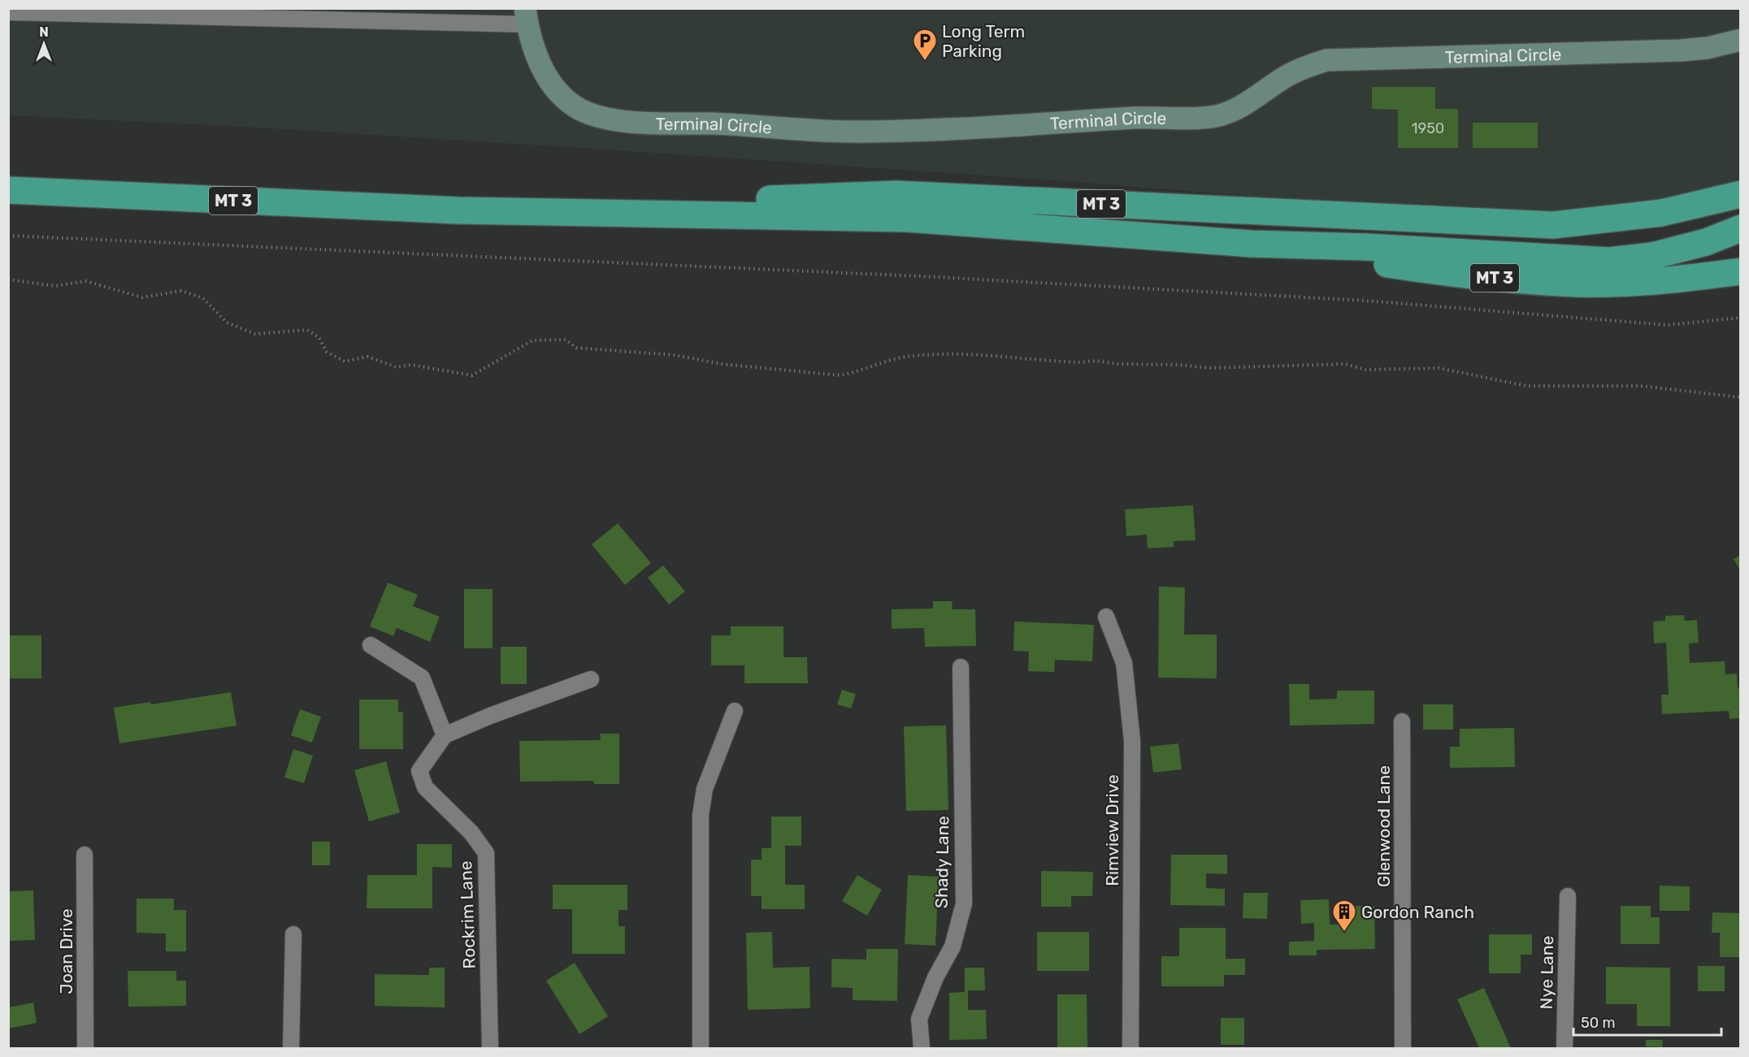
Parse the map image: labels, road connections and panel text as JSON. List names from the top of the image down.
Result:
{
  "streets": {
    "highway": ["MT 3"],
    "street": [
      "Terminal Circle",
      "Glenwood Lane",
      "Rimview Drive",
      "Shady Lane",
      "Rockrim Lane",
      "Joan Drive",
      "Nye Lane"
    ]
  },
  "places": {
    "parking": ["Long Term Parking"],
    "building": ["Gordon Ranch"]
  },
  "house_numbers": ["1950"],
  "scale_bar": "50 m",
  "north": "top"
}
